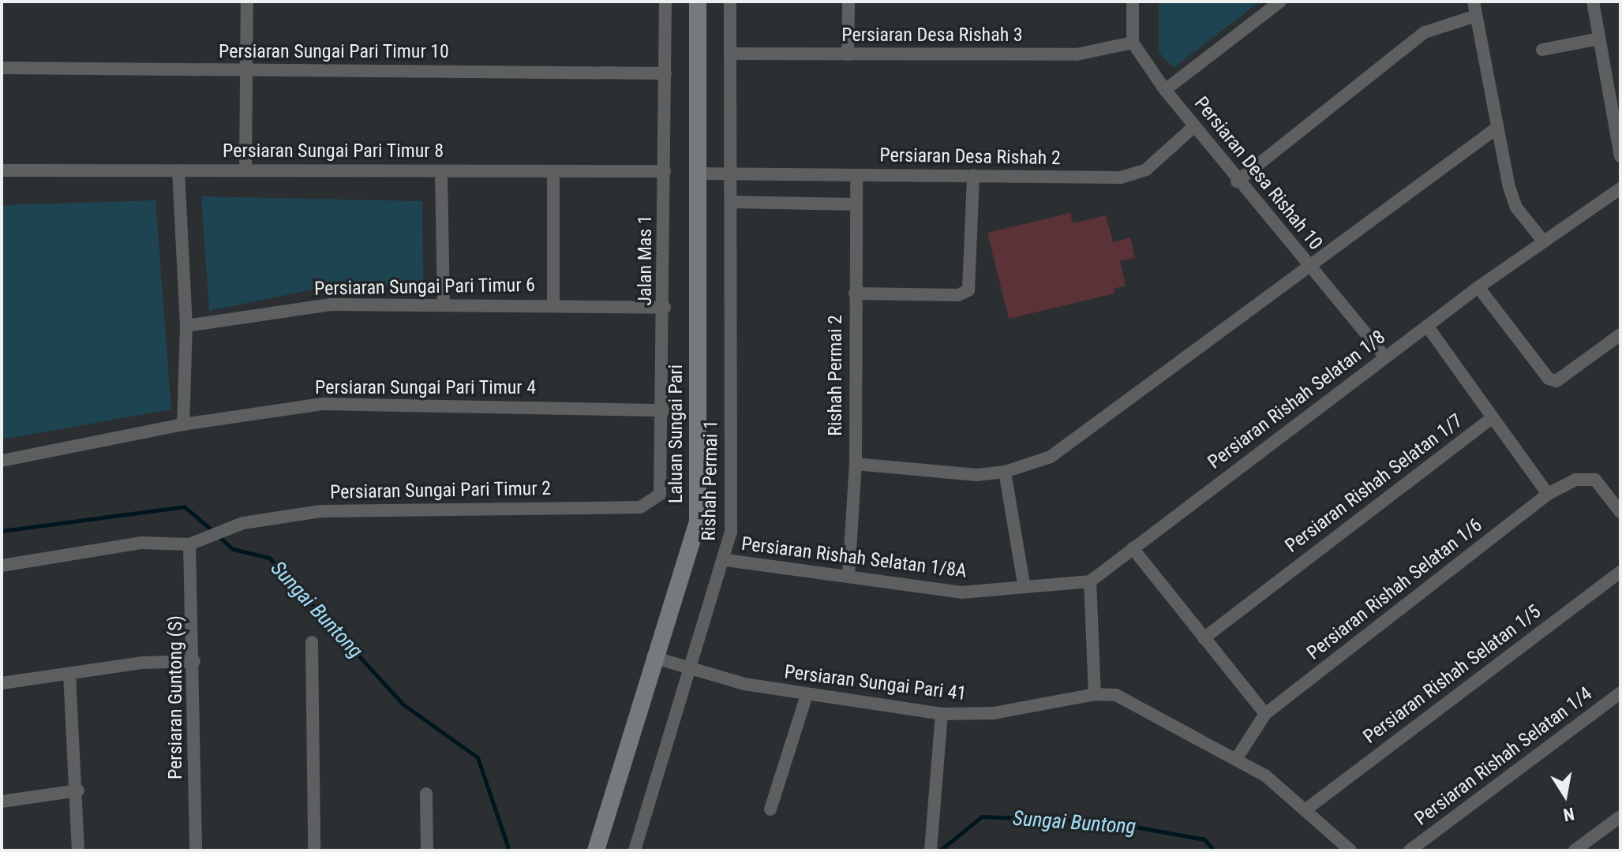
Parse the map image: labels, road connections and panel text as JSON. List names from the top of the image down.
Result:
{
  "streets": {
    "main road": ["Laluan Sungai Pari"],
    "street": [
      "Persiaran Desa Rishah 3",
      "Persiaran Sungai Pari Timur 10",
      "Persiaran Sungai Pari Timur 8",
      "Persiaran Desa Rishah 2",
      "Persiaran Desa Rishah 10",
      "Jalan Mas 1",
      "Persiaran Sungai Pari Timur 6",
      "Rishah Permai 2",
      "Persiaran Sungai Pari Timur 4",
      "Persiaran Rishah Selatan 1/8",
      "Rishah Permai 1",
      "Persiaran Rishah Selatan 1/7",
      "Persiaran Sungai Pari Timur 2",
      "Persiaran Rishah Selatan 1/8A",
      "Persiaran Rishah Selatan 1/6",
      "Persiaran Rishah Selatan 1/5",
      "Persiaran Sungai Pari 41",
      "Persiaran Guntong (S)",
      "Persiaran Rishah Selatan 1/4"
    ]
  },
  "crossings": [
    ["Persiaran Desa Rishah 3", "Persiaran Desa Rishah 10"],
    ["Persiaran Desa Rishah 3", "Rishah Permai 1"],
    ["Persiaran Sungai Pari Timur 10", "Jalan Mas 1"],
    ["Persiaran Sungai Pari Timur 8", "Jalan Mas 1"],
    ["Persiaran Desa Rishah 2", "Persiaran Desa Rishah 10"],
    ["Persiaran Desa Rishah 2", "Rishah Permai 2"],
    ["Persiaran Desa Rishah 2", "Laluan Sungai Pari"],
    ["Persiaran Desa Rishah 2", "Rishah Permai 1"],
    ["Persiaran Desa Rishah 10", "Persiaran Rishah Selatan 1/8"],
    ["Jalan Mas 1", "Persiaran Sungai Pari Timur 6"],
    ["Jalan Mas 1", "Persiaran Sungai Pari Timur 4"],
    ["Jalan Mas 1", "Persiaran Sungai Pari Timur 2"],
    ["Rishah Permai 2", "Persiaran Rishah Selatan 1/8A"],
    ["Persiaran Rishah Selatan 1/8", "Persiaran Rishah Selatan 1/8A"],
    ["Laluan Sungai Pari", "Persiaran Sungai Pari 41"],
    ["Rishah Permai 1", "Persiaran Rishah Selatan 1/8A"],
    ["Rishah Permai 1", "Persiaran Sungai Pari 41"],
    ["Persiaran Rishah Selatan 1/7", "Persiaran Rishah Selatan 1/6"],
    ["Persiaran Sungai Pari Timur 2", "Persiaran Guntong (S)"],
    ["Persiaran Rishah Selatan 1/6", "Persiaran Sungai Pari 41"],
    ["Persiaran Rishah Selatan 1/5", "Persiaran Sungai Pari 41"]
  ],
  "water": ["Sungai Buntong"],
  "north": "bottom"
}
